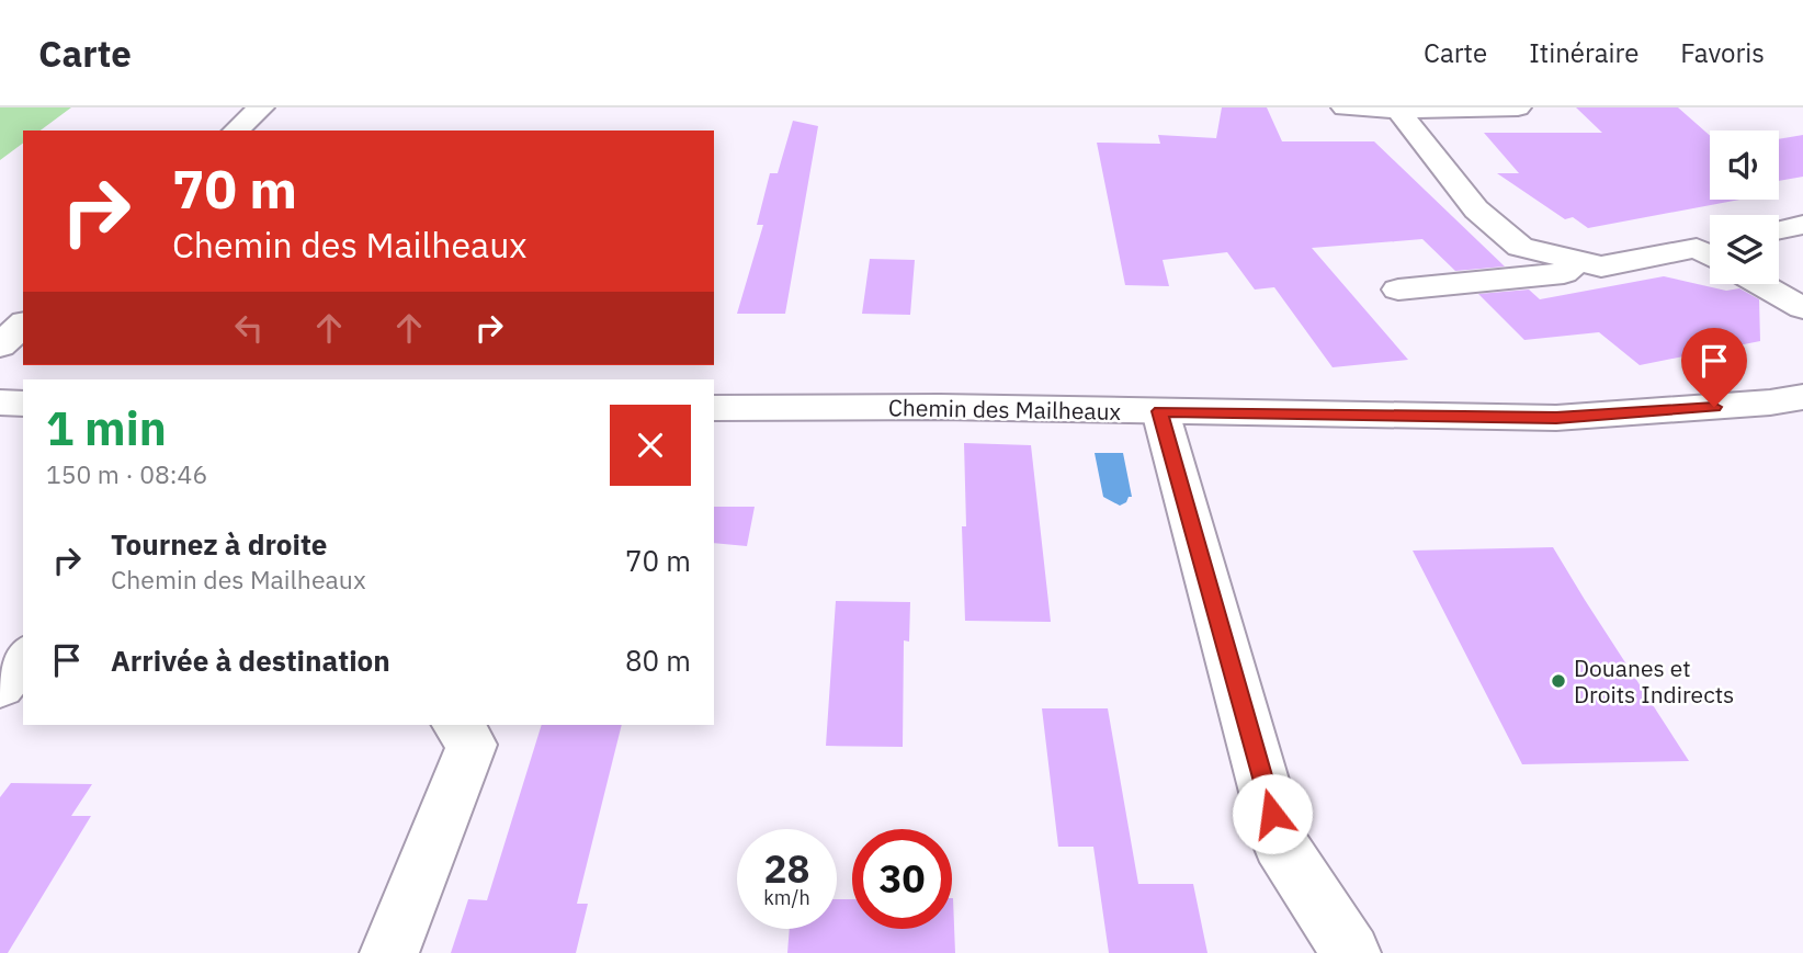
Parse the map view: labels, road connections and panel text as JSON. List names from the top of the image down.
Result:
{
  "streets": {
    "street": ["Chemin des Mailheaux"]
  },
  "places": ["Douanes et Droits Indirects"],
  "page": {
    "header": "Carte",
    "nav": ["Carte", "Itinéraire", "Favoris"],
    "turn": ["70 m", "Chemin des Mailheaux"],
    "heading": ["1 min", "150 m · 08:46"],
    "list": [
      {
        "name": "Tournez à droite",
        "note": "Chemin des Mailheaux",
        "value": "70 m"
      },
      {
        "name": "Arrivée à destination",
        "value": "80 m"
      }
    ],
    "speed": "28 km/h",
    "limit": "30"
  }
}
